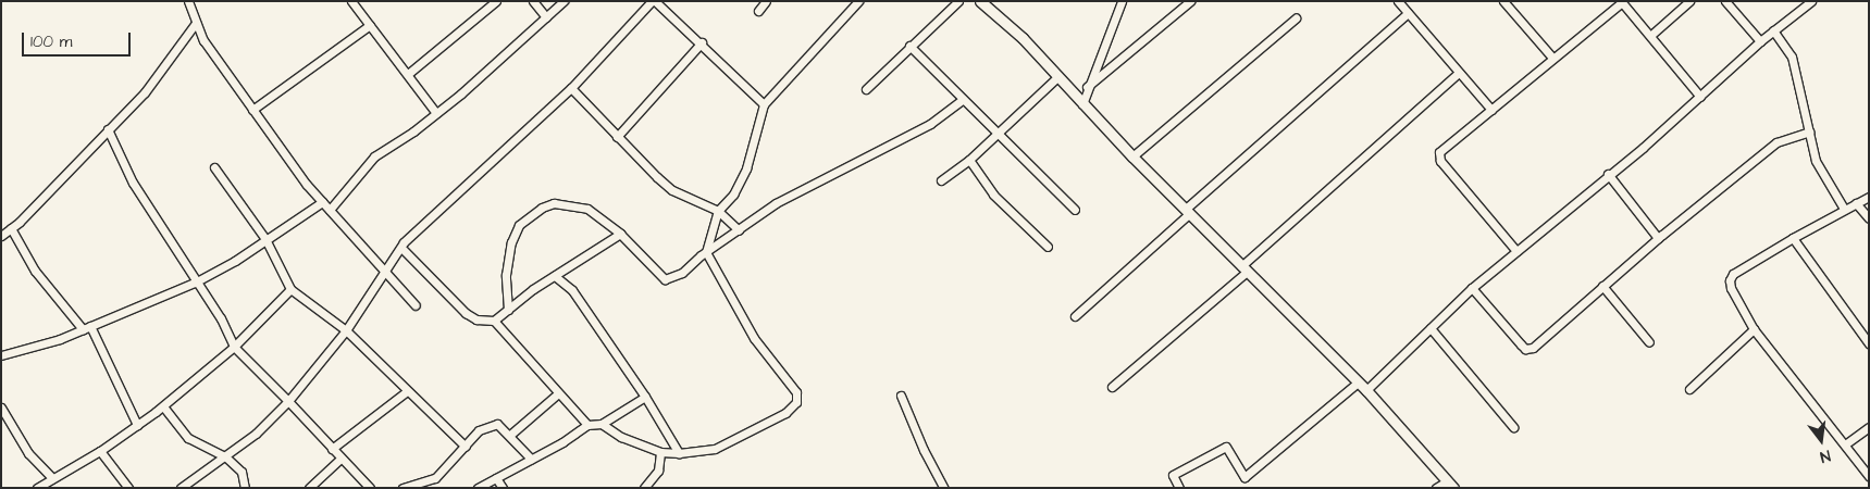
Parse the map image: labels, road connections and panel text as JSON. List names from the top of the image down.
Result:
{
  "scale_bar": "100 m",
  "north": "bottom"
}
